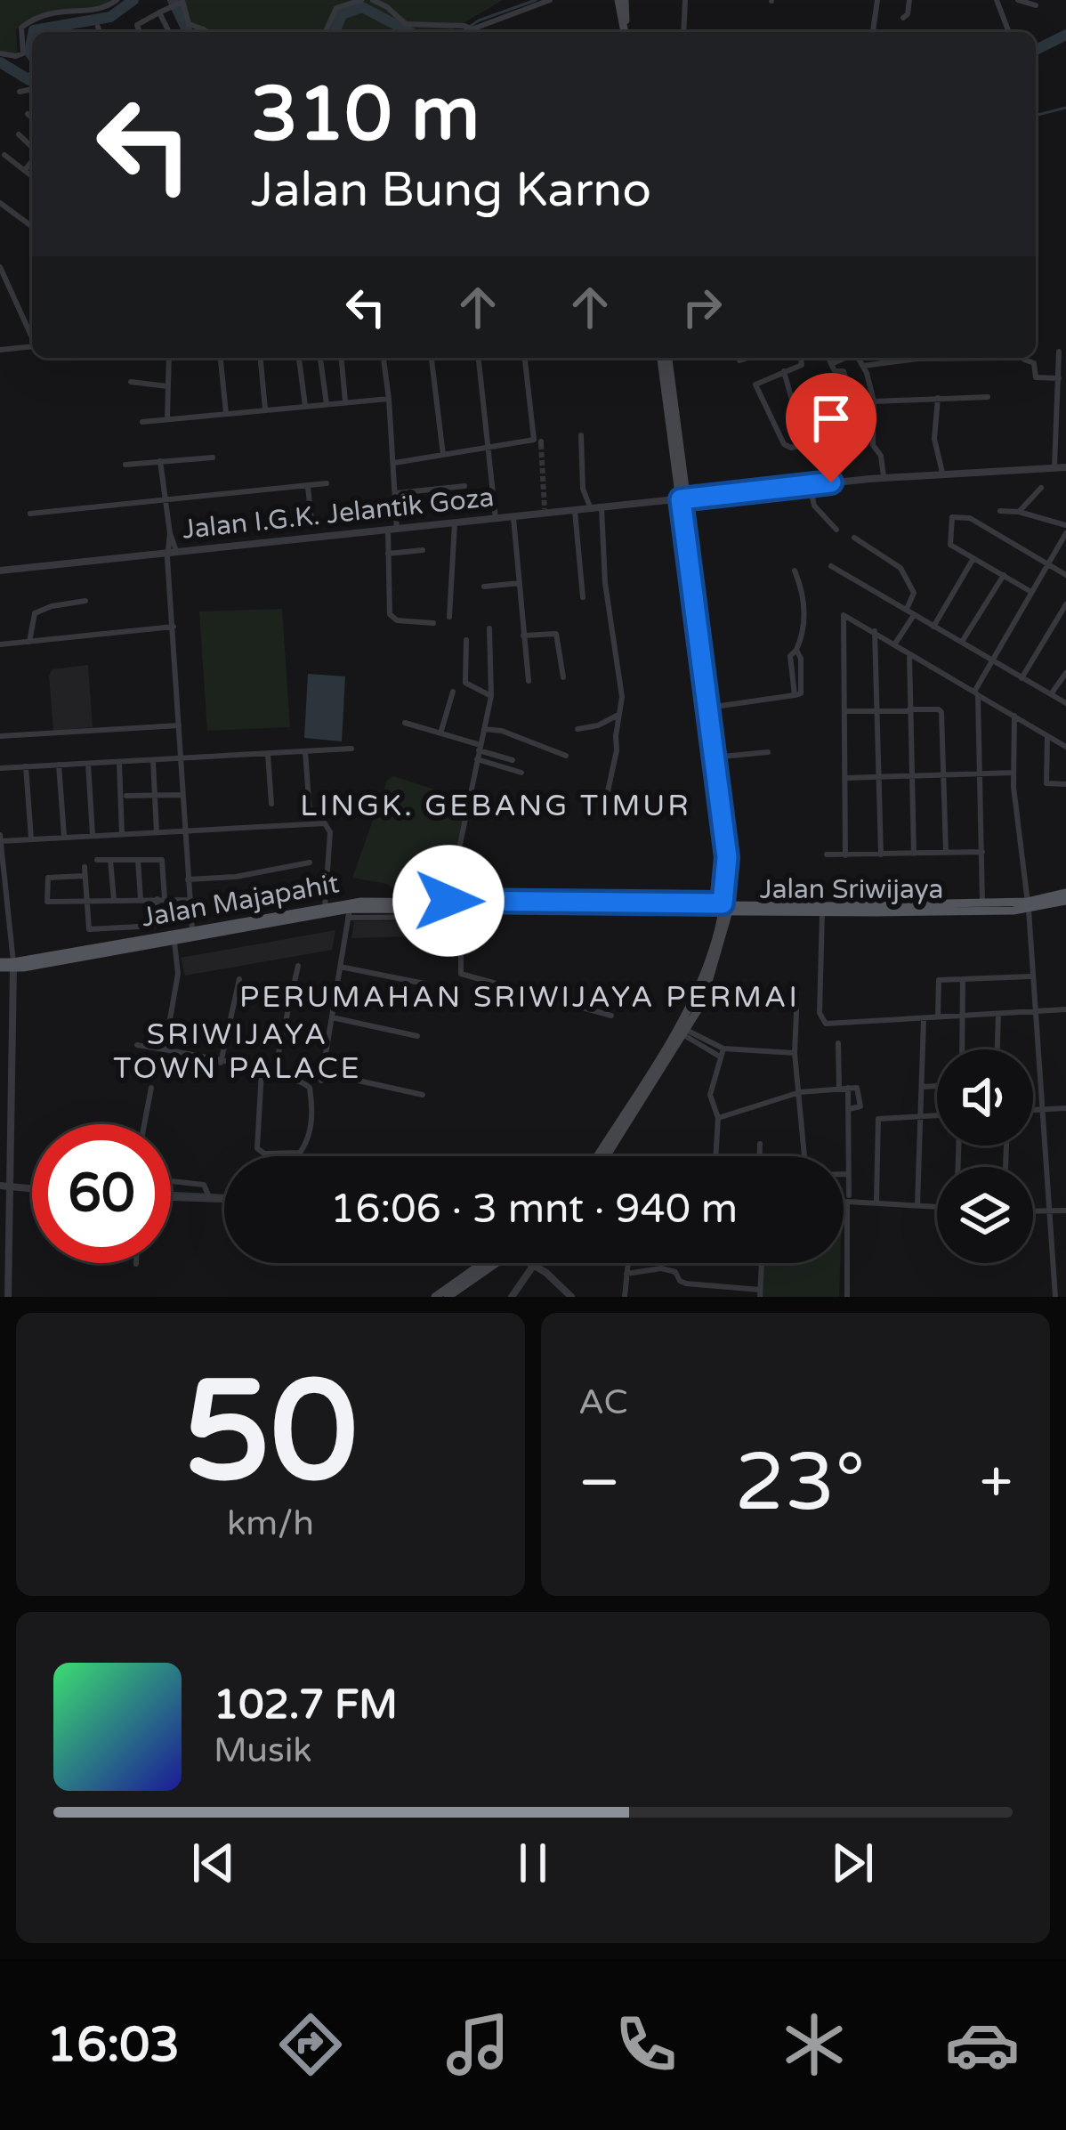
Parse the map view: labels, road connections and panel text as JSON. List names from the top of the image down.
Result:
{
  "streets": {
    "main road": ["Jalan Sriwijaya", "Jalan Majapahit"],
    "street": ["Jalan I.G.K. Jelantik Goza"]
  },
  "crossings": [
    ["Jalan Sriwijaya", "Jalan Majapahit"]
  ],
  "districts": ["LINGK. GEBANG TIMUR", "PERUMAHAN SRIWIJAYA PERMAI", "SRIWIJAYA TOWN PALACE"],
  "page": {
    "turn": ["310 m", "Jalan Bung Karno"],
    "limit": "60",
    "trip": "16:06 · 3 mnt · 940 m",
    "tile": [
      ["50", "km/h"],
      "AC"
    ],
    "heat": ["−", "23°", "+"],
    "song": ["102.7 FM", "Musik"],
    "tabs": "16:03"
  }
}
